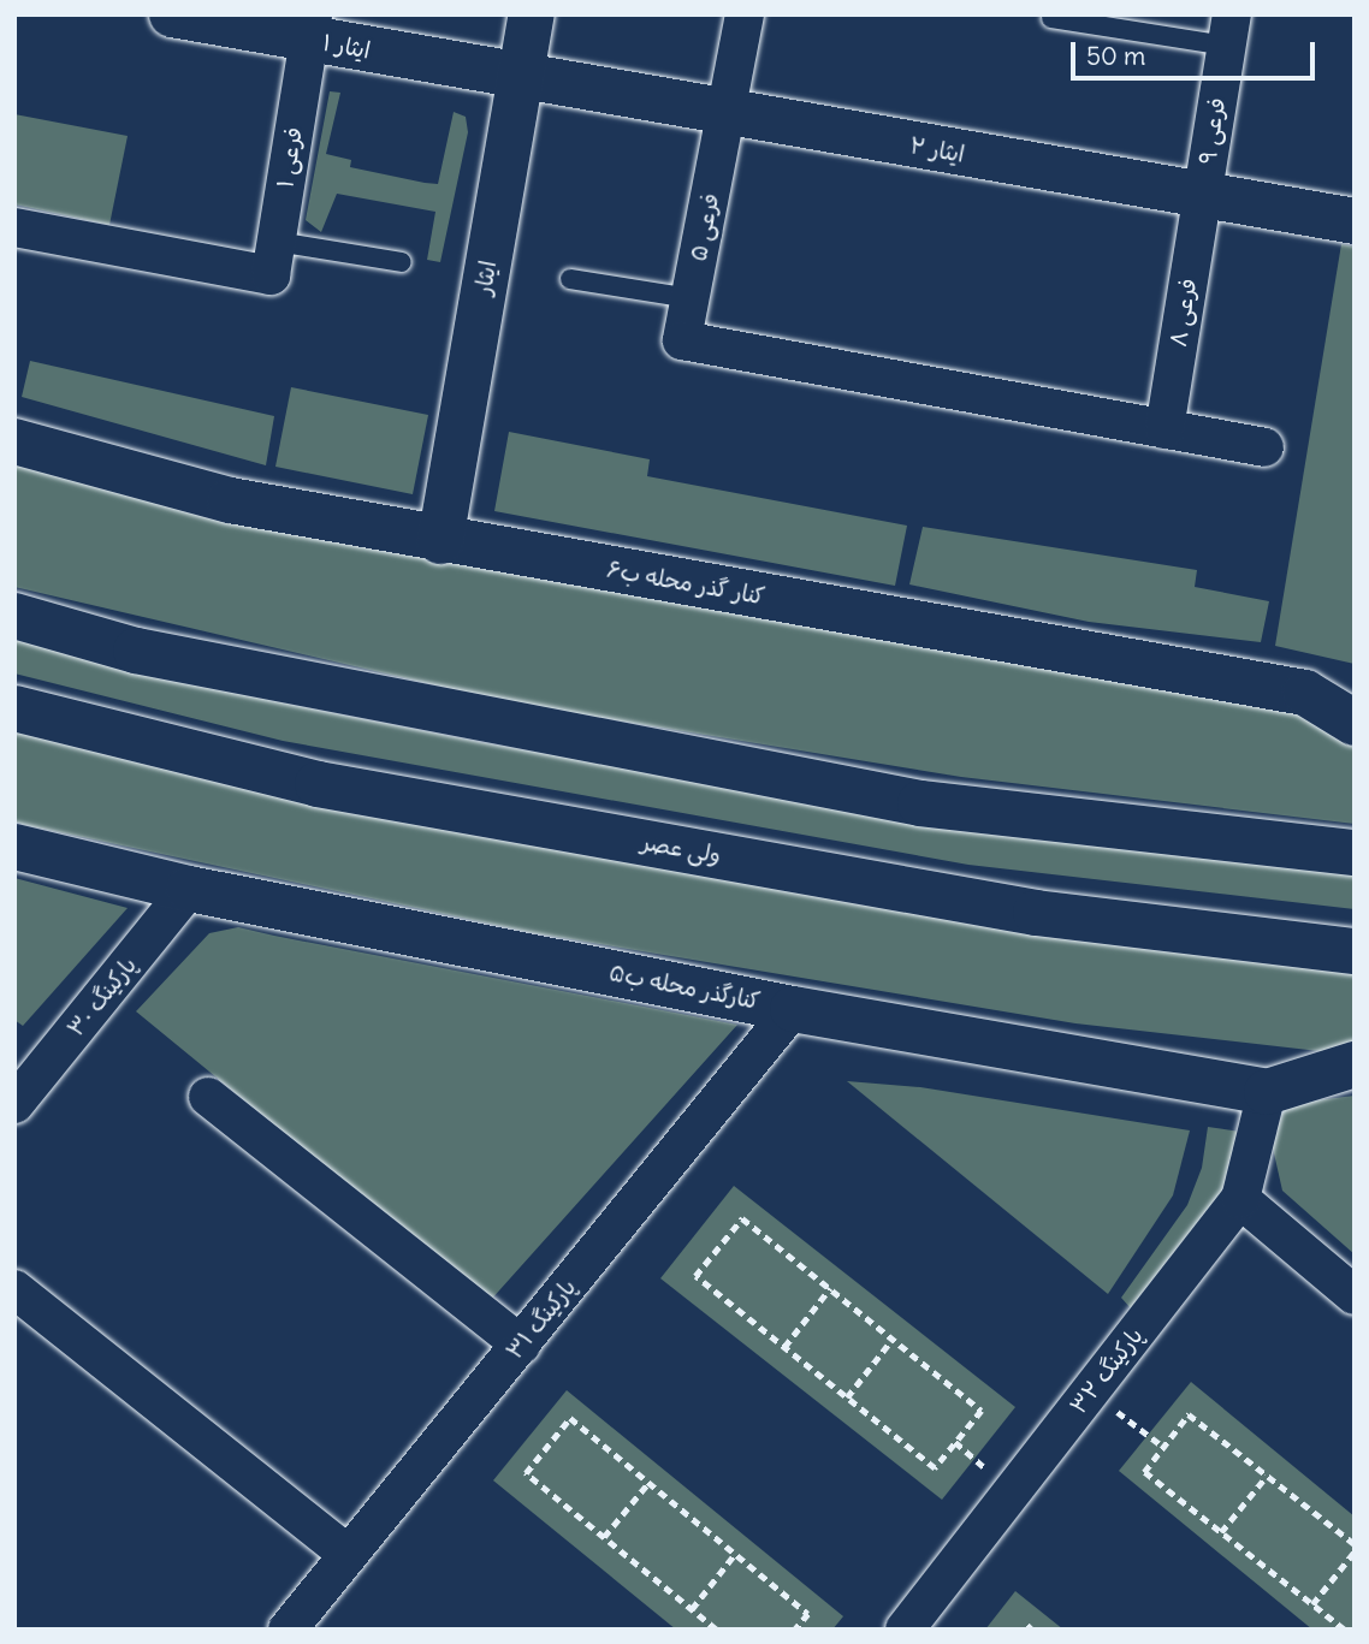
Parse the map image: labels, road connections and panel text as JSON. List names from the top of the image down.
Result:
{
  "streets": {
    "street": [
      "ایثار ۱",
      "فرعی ۹",
      "ایثار ۲",
      "فرعی ۱",
      "فرعی ۵",
      "ایثار",
      "فرعی ۸",
      "کنار گذر محله ب۶",
      "ولی عصر",
      "کنارگذر محله ب۵",
      "پارکینگ ۳۰",
      "پارکینگ ۳۱",
      "پارکینگ ۳۲"
    ]
  },
  "crossings": [
    ["ایثار ۱", "ایثار ۲"],
    ["ایثار ۱", "فرعی ۱"],
    ["ایثار ۱", "ایثار"],
    ["فرعی ۹", "ایثار ۲"],
    ["فرعی ۹", "فرعی ۸"],
    ["ایثار ۲", "فرعی ۵"],
    ["ایثار ۲", "ایثار"],
    ["ایثار ۲", "فرعی ۸"],
    ["فرعی ۵", "فرعی ۸"],
    ["ایثار", "کنار گذر محله ب۶"],
    ["کنارگذر محله ب۵", "پارکینگ ۳۰"],
    ["کنارگذر محله ب۵", "پارکینگ ۳۱"],
    ["کنارگذر محله ب۵", "پارکینگ ۳۲"]
  ],
  "scale_bar": "50 m"
}
